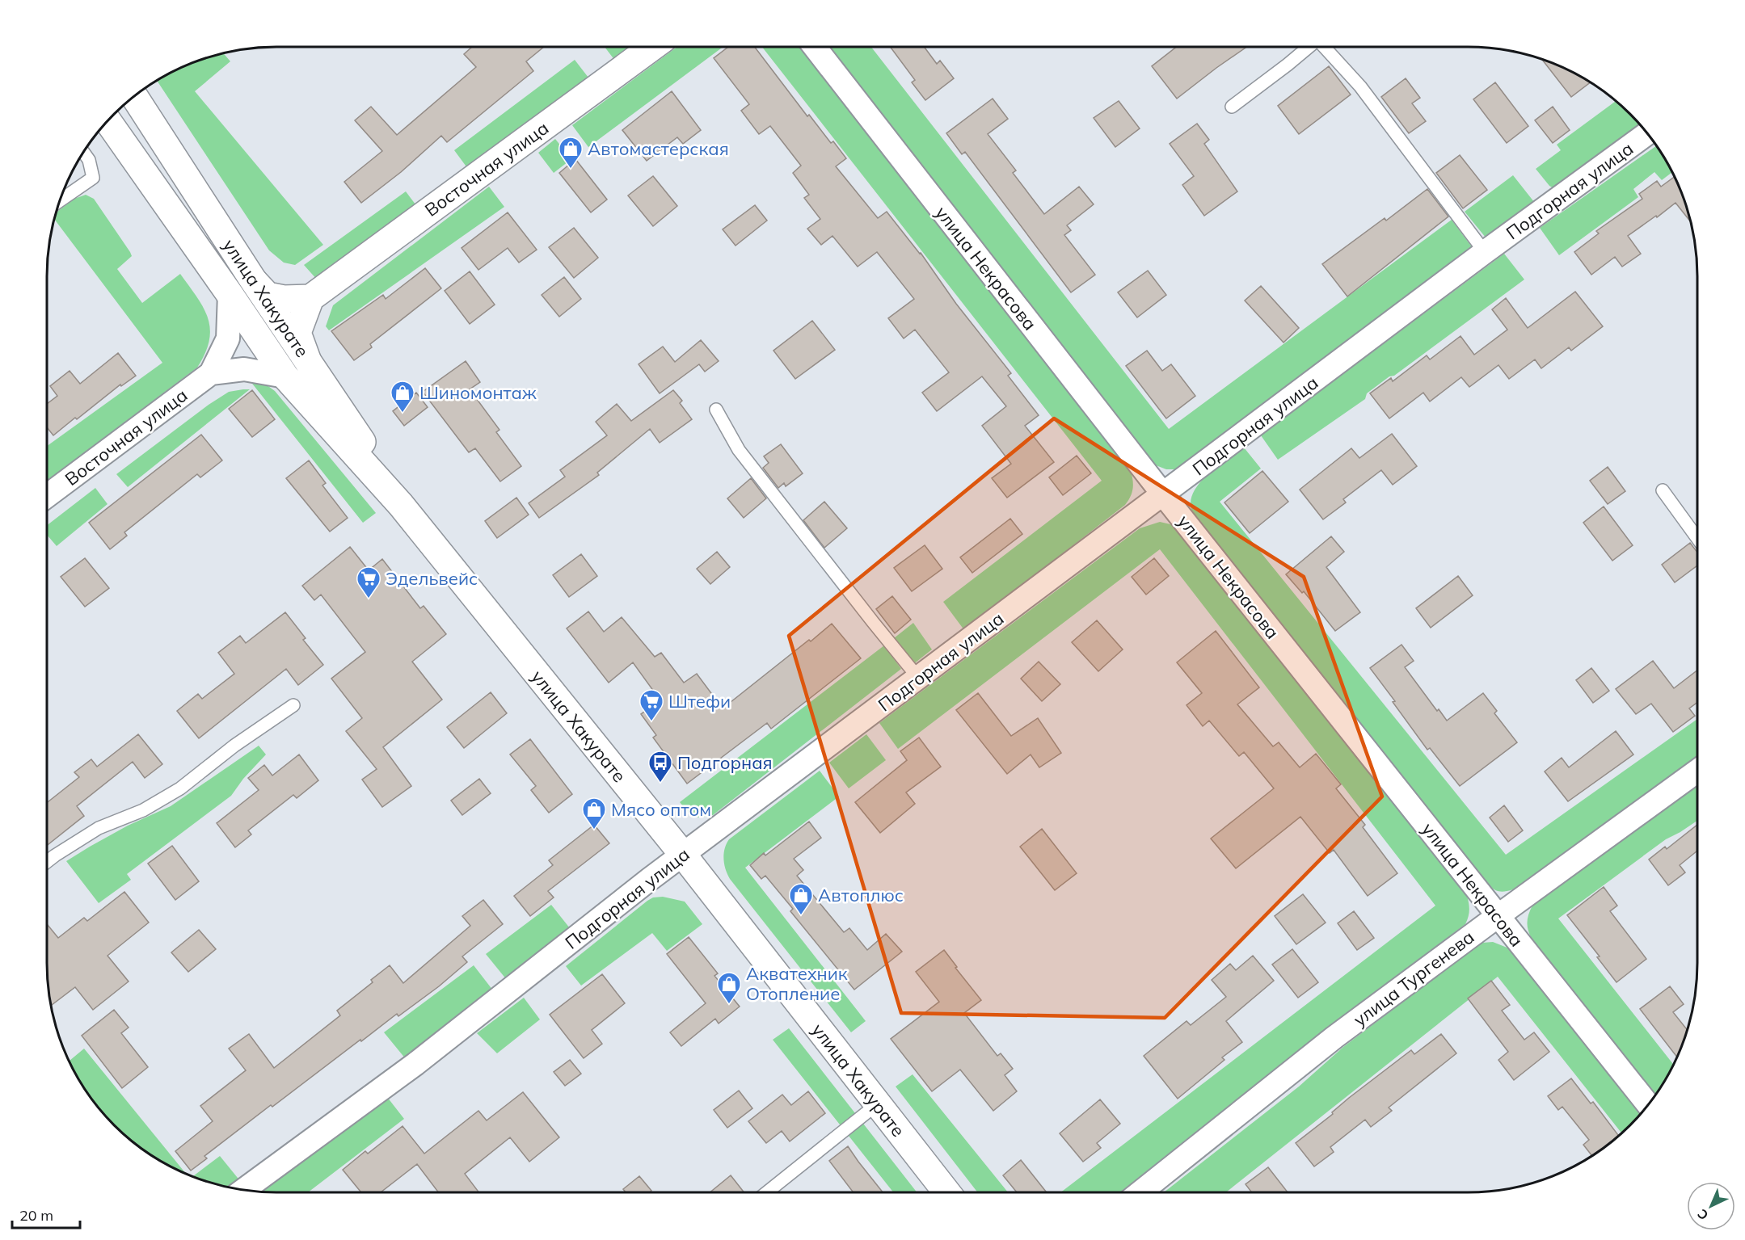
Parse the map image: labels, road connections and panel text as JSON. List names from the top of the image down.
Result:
{
  "streets": {
    "main road": ["Восточная улица", "улица Хакурате"],
    "street": ["Подгорная улица", "улица Некрасова", "улица Тургенева"]
  },
  "crossings": [
    ["Подгорная улица", "улица Некрасова"],
    ["Подгорная улица", "улица Хакурате"],
    ["улица Некрасова", "улица Тургенева"]
  ],
  "places": {
    "shop": [
      "Автомастерская",
      "Шиномонтаж",
      "Мясо оптом",
      "Автоплюс",
      "Акватехник Отопление"
    ],
    "supermarket": ["Эдельвейс", "Штефи"],
    "bus stop": ["Подгорная"]
  },
  "scale_bar": "20 m",
  "north": "bottom left"
}
